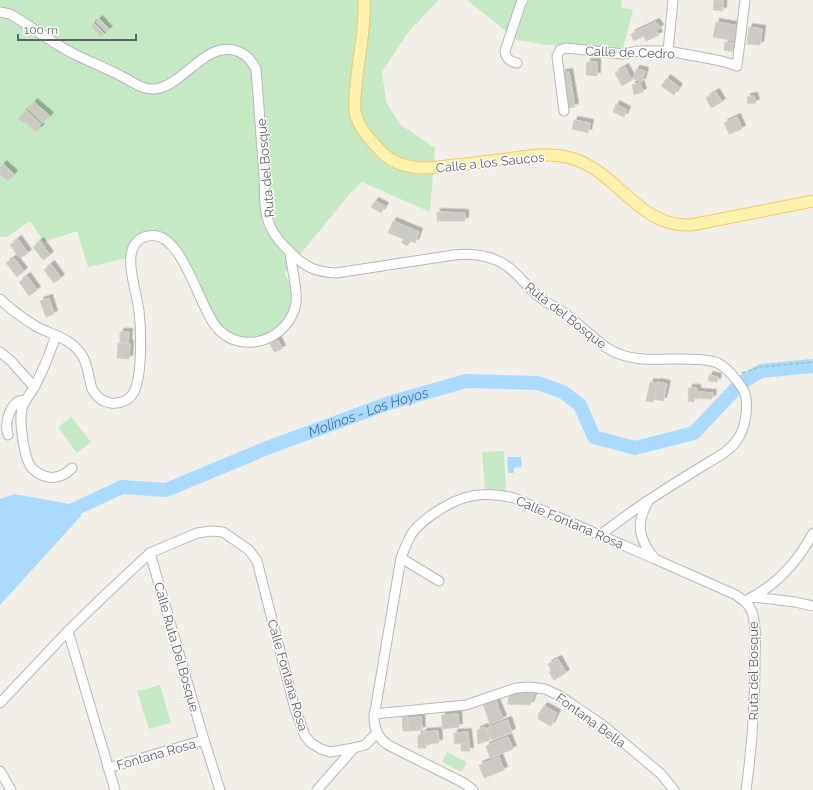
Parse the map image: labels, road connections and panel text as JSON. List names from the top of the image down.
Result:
{
  "streets": {
    "main road": ["Calle a los Saucos"],
    "street": [
      "Calle de Cedro",
      "Ruta del Bosque",
      "Calle Fontana Rosa",
      "Calle Ruta Del Bosque",
      "Fontana Bella",
      "Fontana Rosa"
    ]
  },
  "crossings": [
    ["Ruta del Bosque", "Calle Fontana Rosa"],
    ["Calle Fontana Rosa", "Calle Ruta Del Bosque"],
    ["Calle Fontana Rosa", "Fontana Bella"],
    ["Calle Ruta Del Bosque", "Fontana Rosa"]
  ],
  "water": ["Molinos - Los Hoyos"],
  "scale_bar": "100 m"
}
